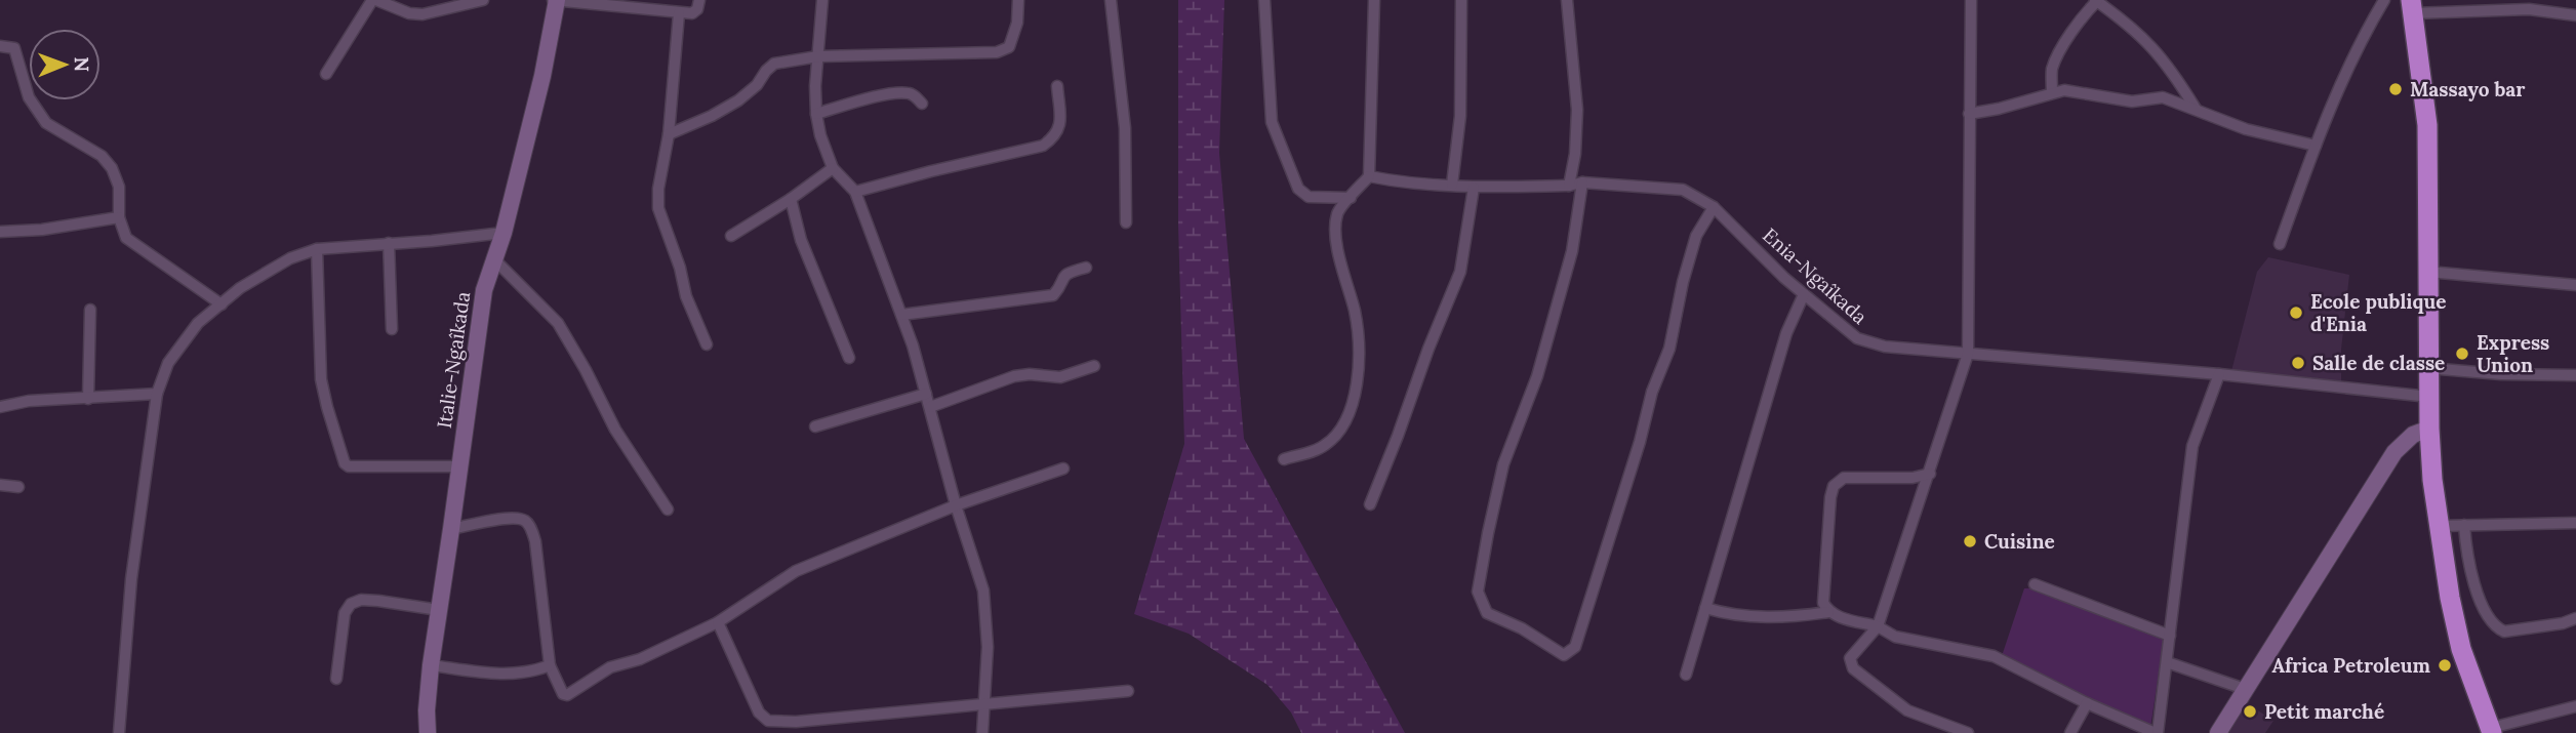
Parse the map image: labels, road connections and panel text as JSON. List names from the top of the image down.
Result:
{
  "streets": {
    "street": ["Enia-Ngaîkada", "Italie-Ngaîkada"]
  },
  "places": [
    "Massayo bar",
    "Ecole publique d'Enia",
    "Express Union",
    "Salle de classe",
    "Cuisine",
    "Africa Petroleum",
    "Petit marché"
  ],
  "north": "right"
}
